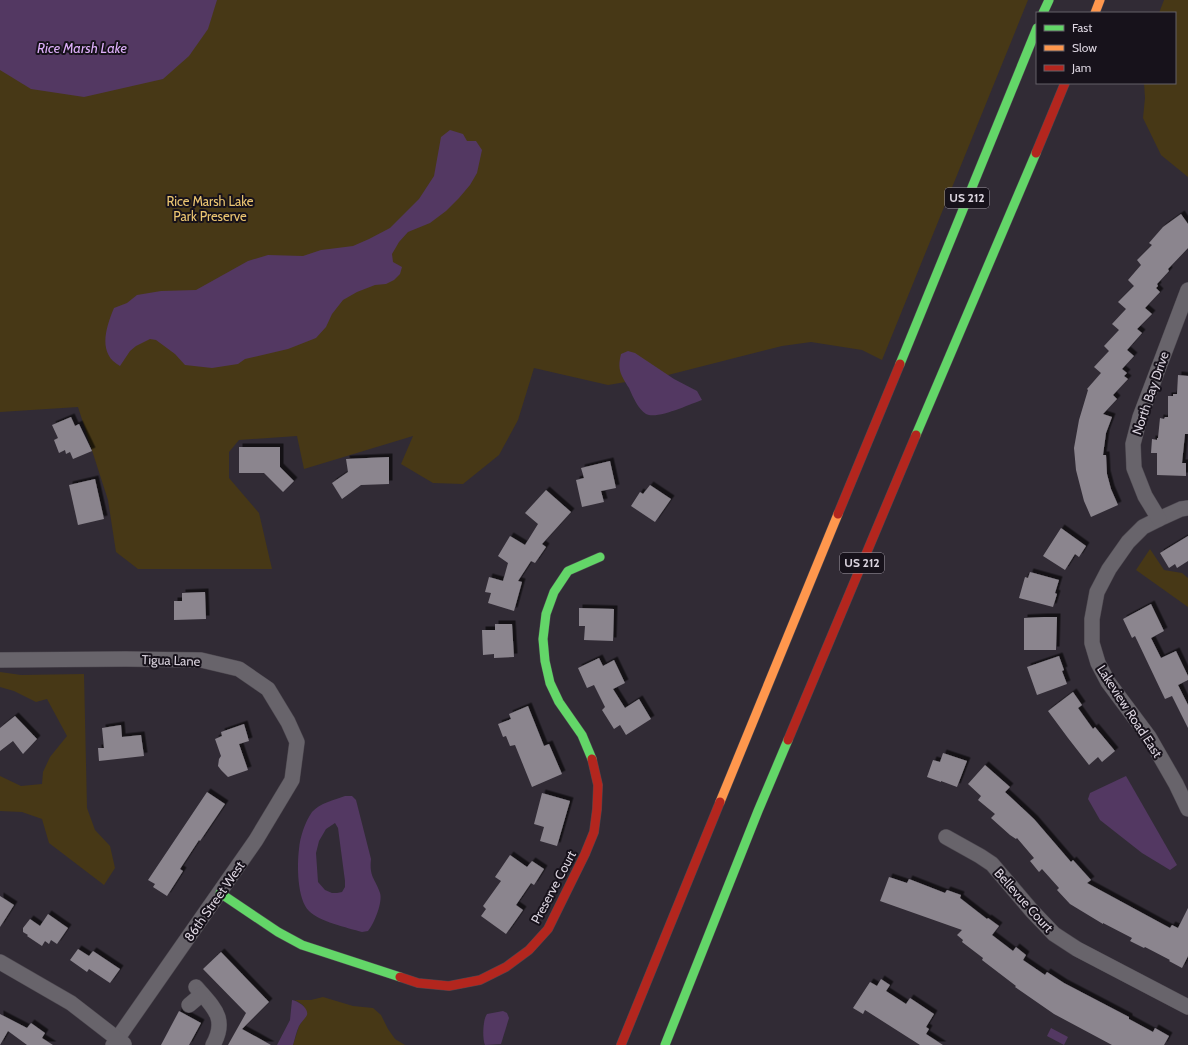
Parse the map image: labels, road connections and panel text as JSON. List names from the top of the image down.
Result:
{
  "streets": {
    "main road": ["US 212", "Preserve Court"],
    "street": [
      "North Bay Drive",
      "Tigua Lane",
      "Lakeview Road East",
      "Bellevue Court",
      "86th Street West"
    ]
  },
  "crossings": [
    ["North Bay Drive", "Lakeview Road East"],
    ["Tigua Lane", "86th Street West"],
    ["Preserve Court", "86th Street West"]
  ],
  "water": ["Rice Marsh Lake"],
  "parks": ["Rice Marsh Lake Park Preserve"],
  "legend": ["Fast", "Slow", "Jam"]
}
